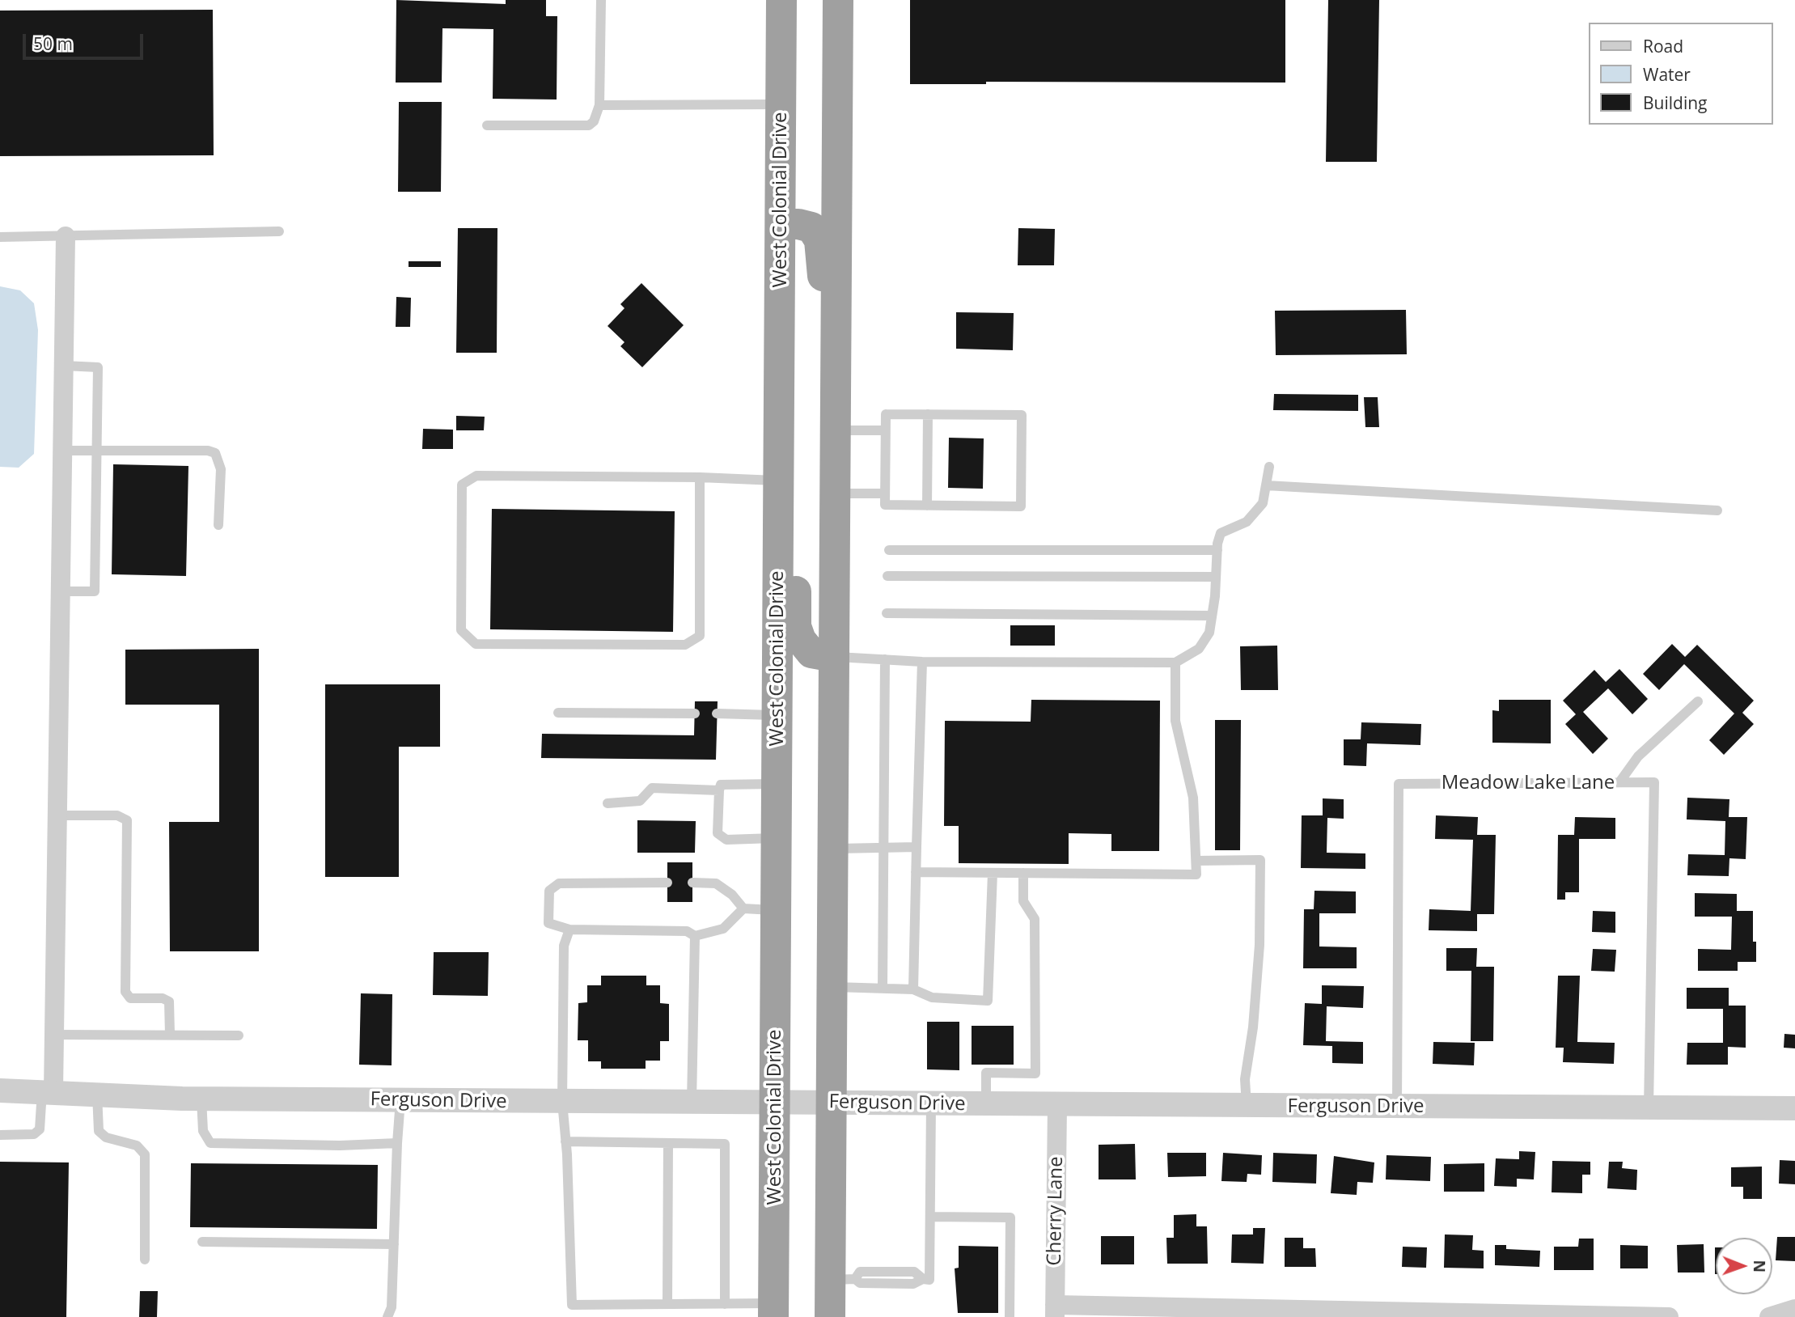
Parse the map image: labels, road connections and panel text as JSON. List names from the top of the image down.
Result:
{
  "streets": {
    "highway": ["West Colonial Drive"],
    "street": ["Ferguson Drive", "Cherry Lane"],
    "lane": ["Meadow Lake Lane"]
  },
  "crossings": [
    ["West Colonial Drive", "Ferguson Drive"],
    ["Meadow Lake Lane", "Ferguson Drive"],
    ["Ferguson Drive", "Cherry Lane"]
  ],
  "legend": ["Road", "Water", "Building"],
  "scale_bar": "50 m",
  "north": "right"
}
